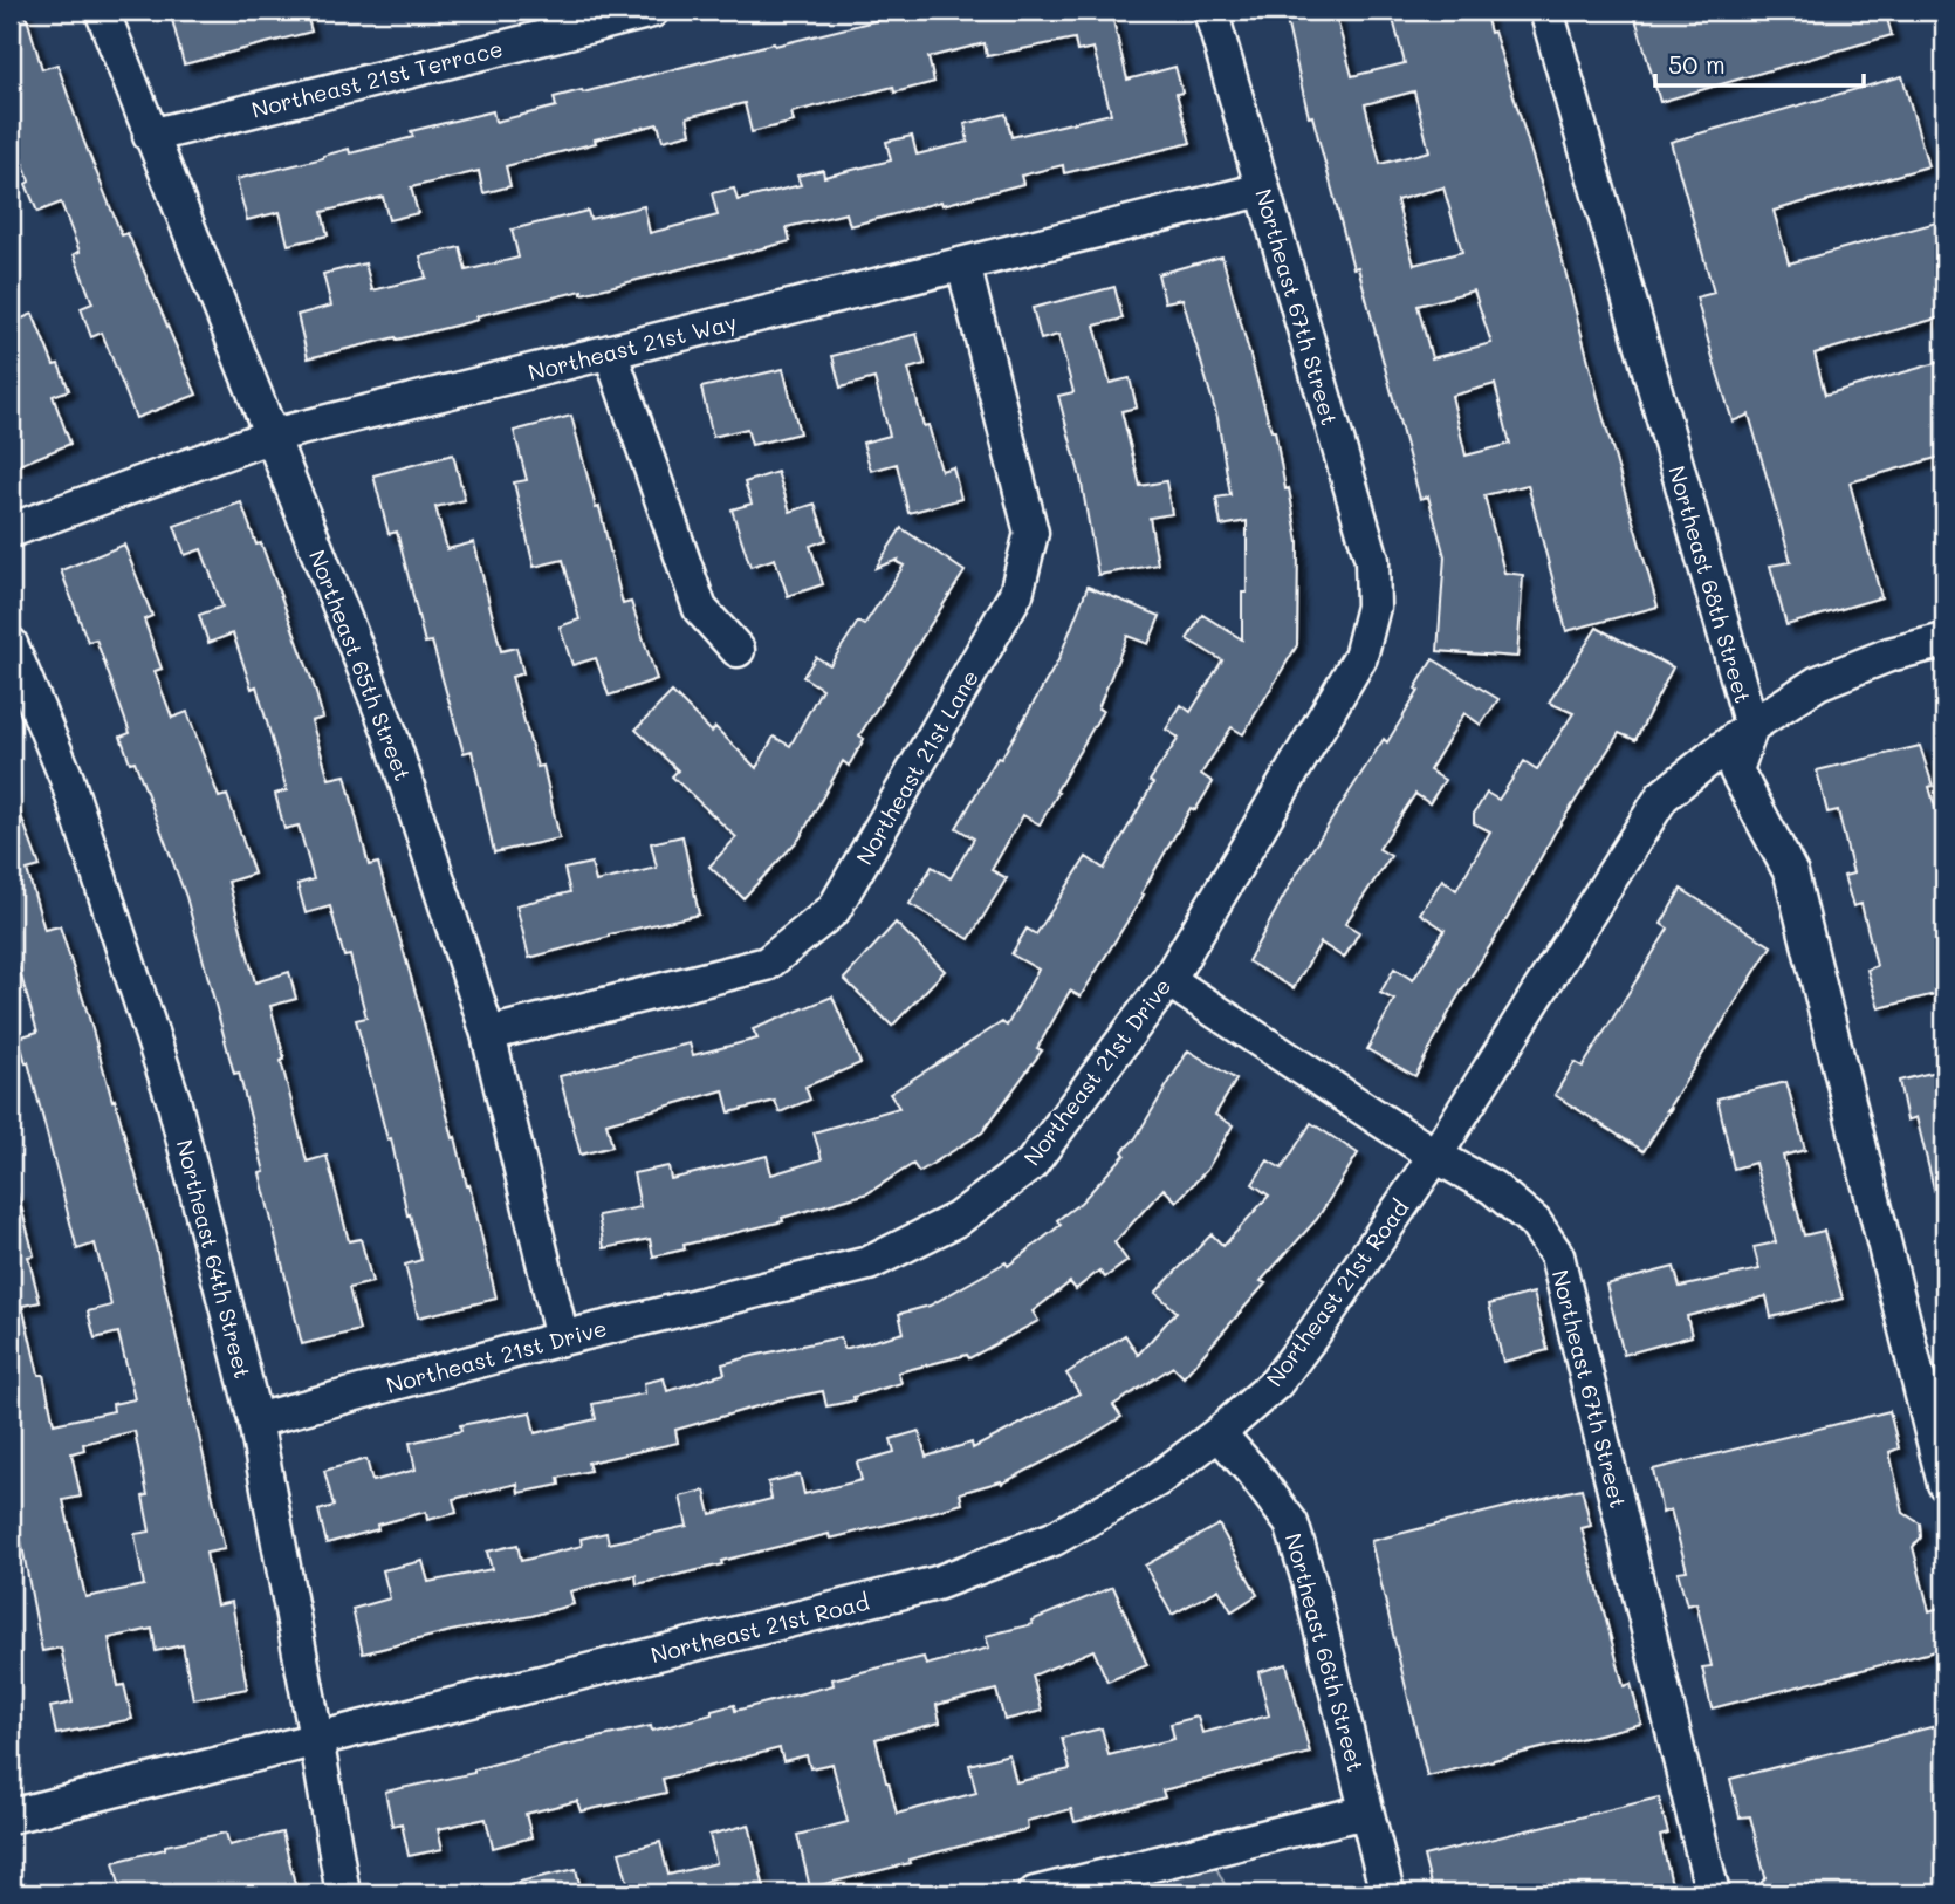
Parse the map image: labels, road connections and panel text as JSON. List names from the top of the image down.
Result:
{
  "streets": {
    "street": [
      "Northeast 21st Terrace",
      "Northeast 67th Street",
      "Northeast 21st Way",
      "Northeast 68th Street",
      "Northeast 65th Street",
      "Northeast 21st Lane",
      "Northeast 21st Drive",
      "Northeast 64th Street",
      "Northeast 21st Road",
      "Northeast 66th Street"
    ]
  },
  "crossings": [
    ["Northeast 21st Terrace", "Northeast 65th Street"],
    ["Northeast 67th Street", "Northeast 21st Way"],
    ["Northeast 67th Street", "Northeast 21st Drive"],
    ["Northeast 67th Street", "Northeast 21st Road"],
    ["Northeast 21st Way", "Northeast 65th Street"],
    ["Northeast 21st Way", "Northeast 21st Lane"],
    ["Northeast 68th Street", "Northeast 21st Road"],
    ["Northeast 65th Street", "Northeast 21st Lane"],
    ["Northeast 65th Street", "Northeast 21st Drive"],
    ["Northeast 21st Drive", "Northeast 64th Street"],
    ["Northeast 64th Street", "Northeast 21st Road"],
    ["Northeast 21st Road", "Northeast 66th Street"]
  ],
  "scale_bar": "50 m"
}
